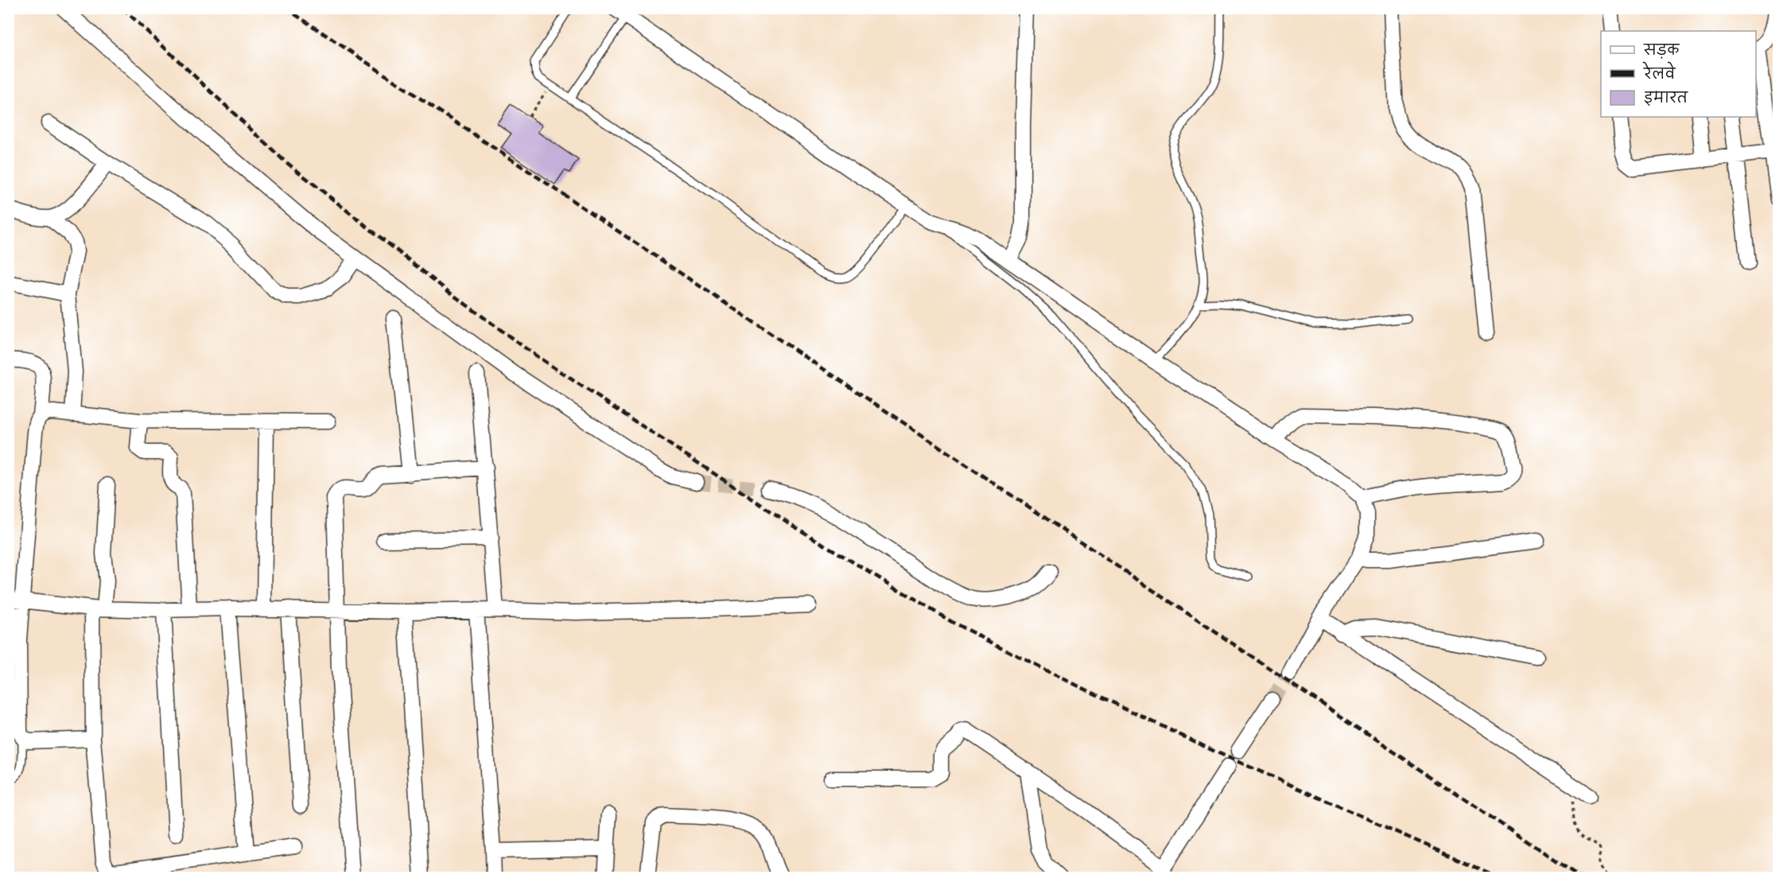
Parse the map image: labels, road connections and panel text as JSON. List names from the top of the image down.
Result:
{
  "legend": ["सड़क", "रेलवे", "इमारत"]
}
